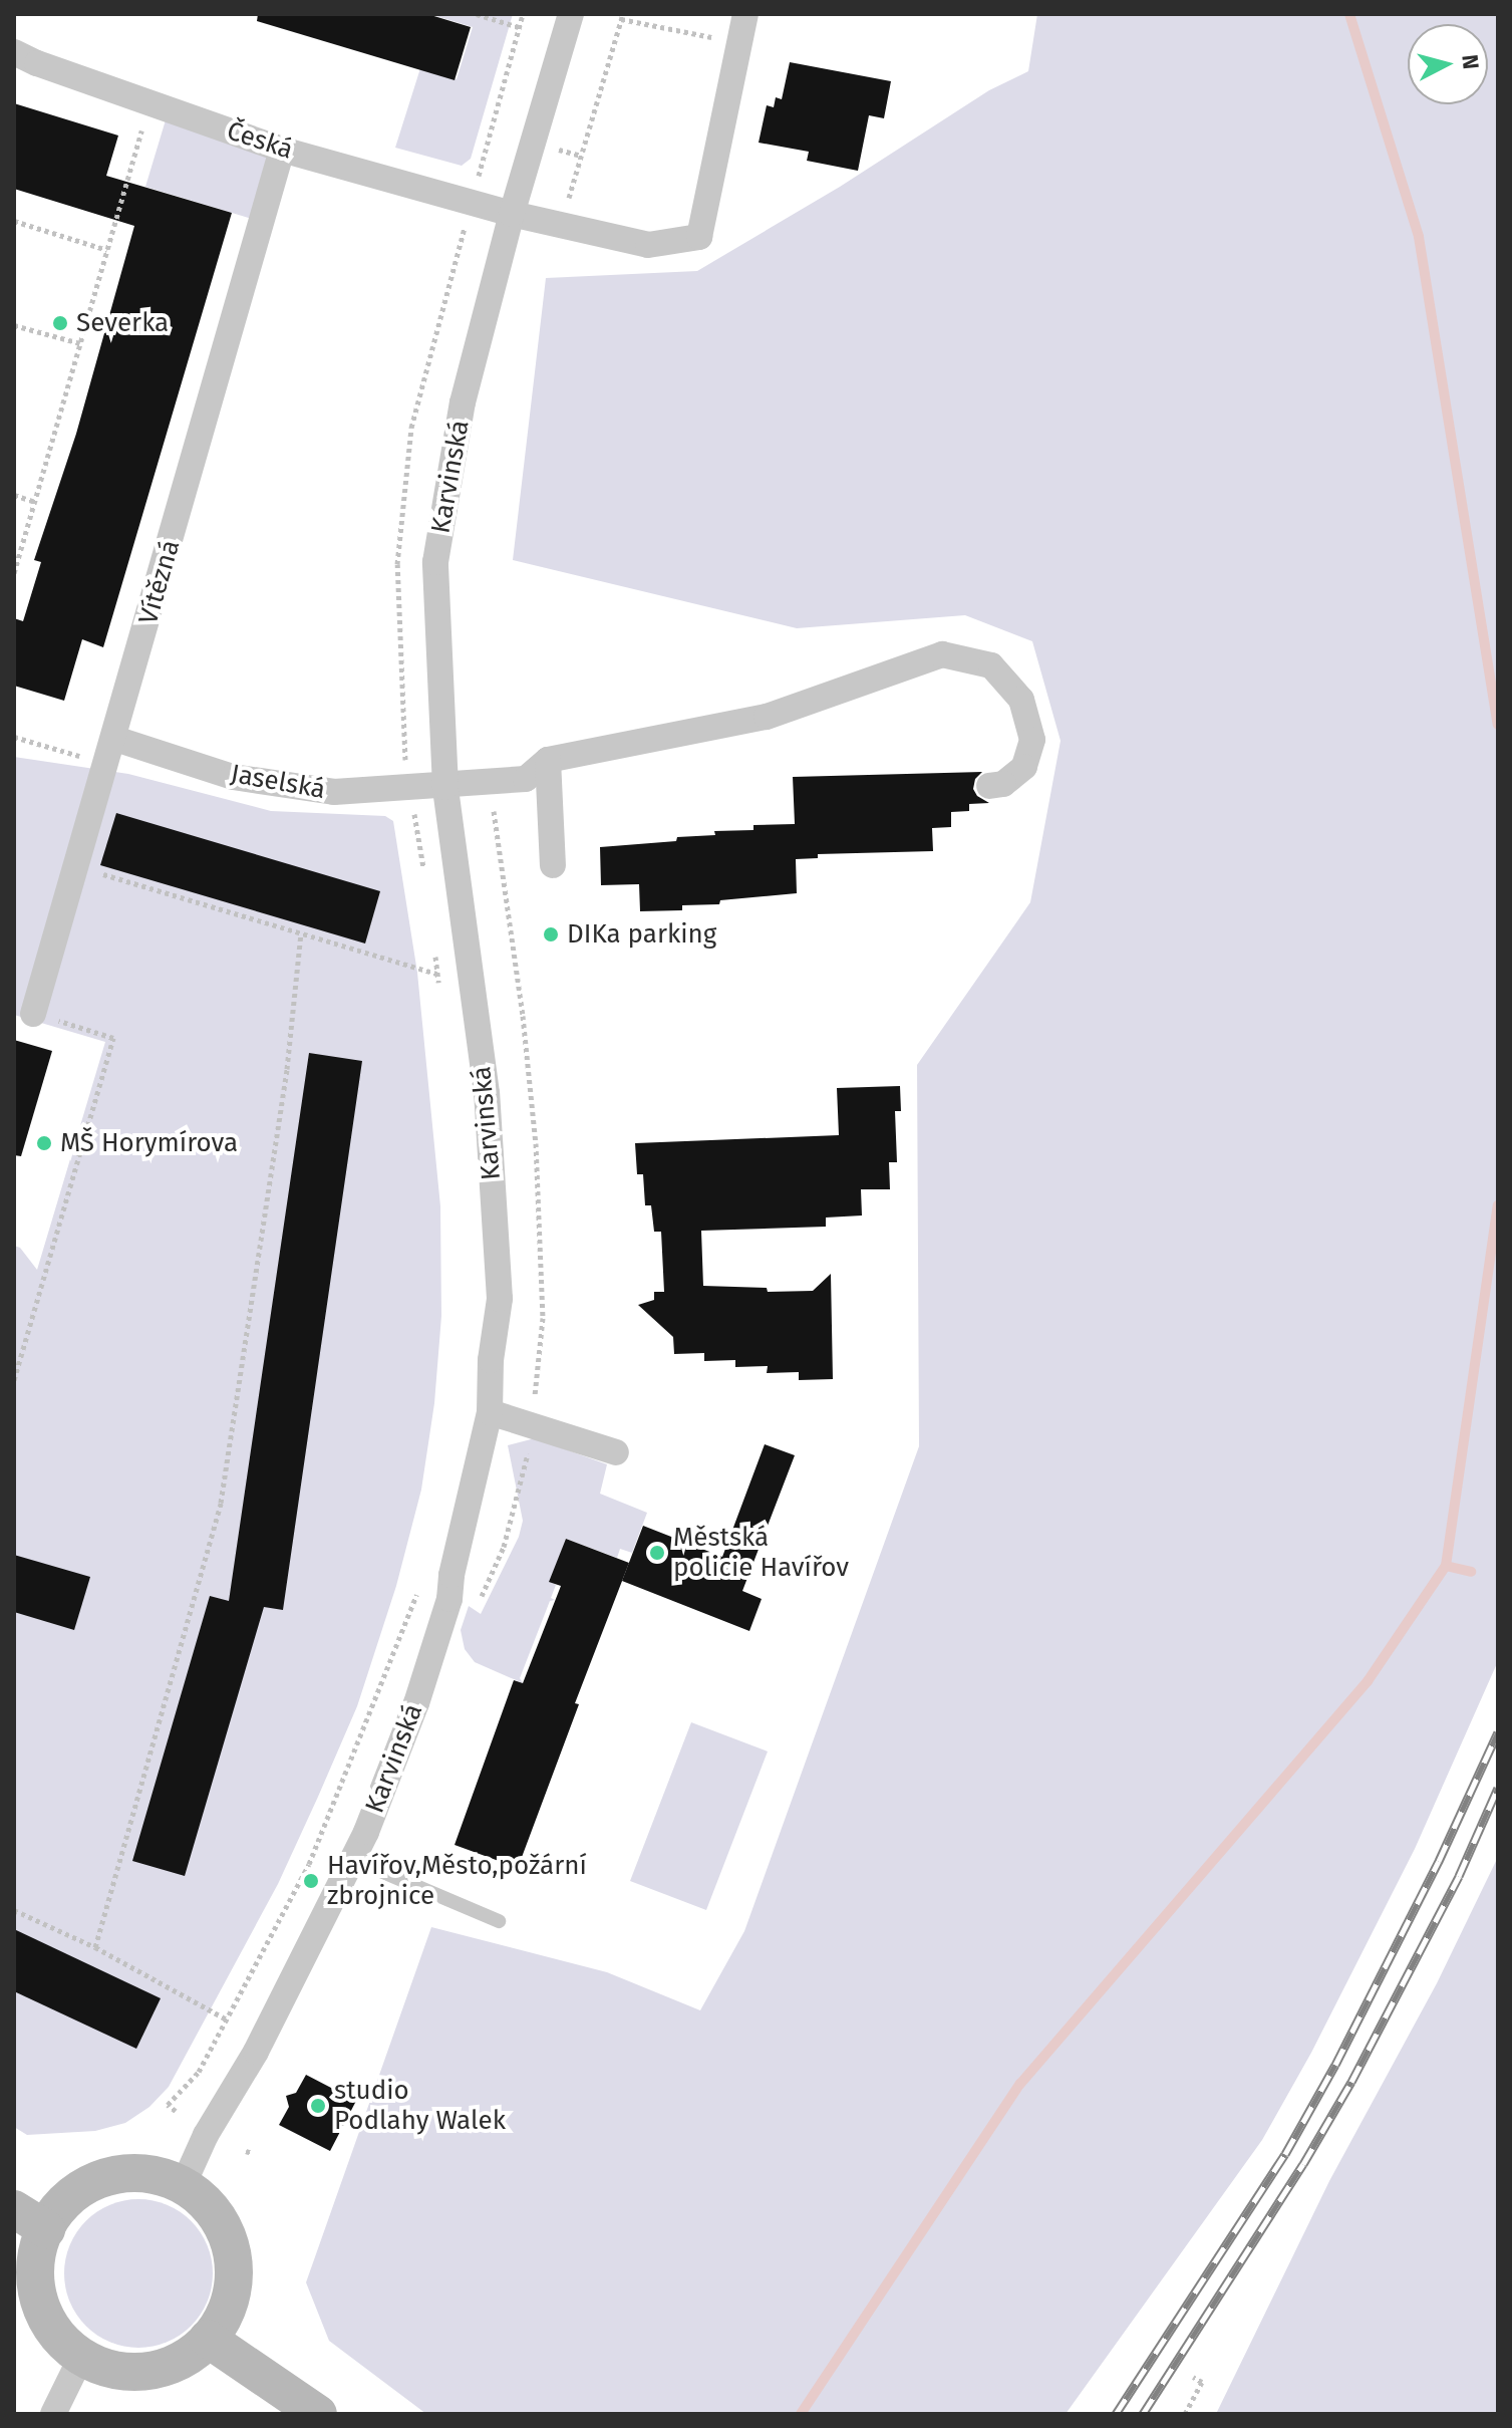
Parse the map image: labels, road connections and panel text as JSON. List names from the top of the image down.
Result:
{
  "streets": {
    "street": [
      "Česká",
      "Karvinská",
      "Vítězná",
      "Jaselská"
    ]
  },
  "crossings": [
    ["Česká", "Karvinská"],
    ["Česká", "Vítězná"],
    ["Karvinská", "Jaselská"],
    ["Vítězná", "Jaselská"]
  ],
  "places": [
    "Severka",
    "DIKa parking",
    "MŠ Horymírova",
    "Městská policie Havířov",
    "Havířov,Město,požární zbrojnice",
    "studio Podlahy Walek"
  ],
  "north": "right"
}
